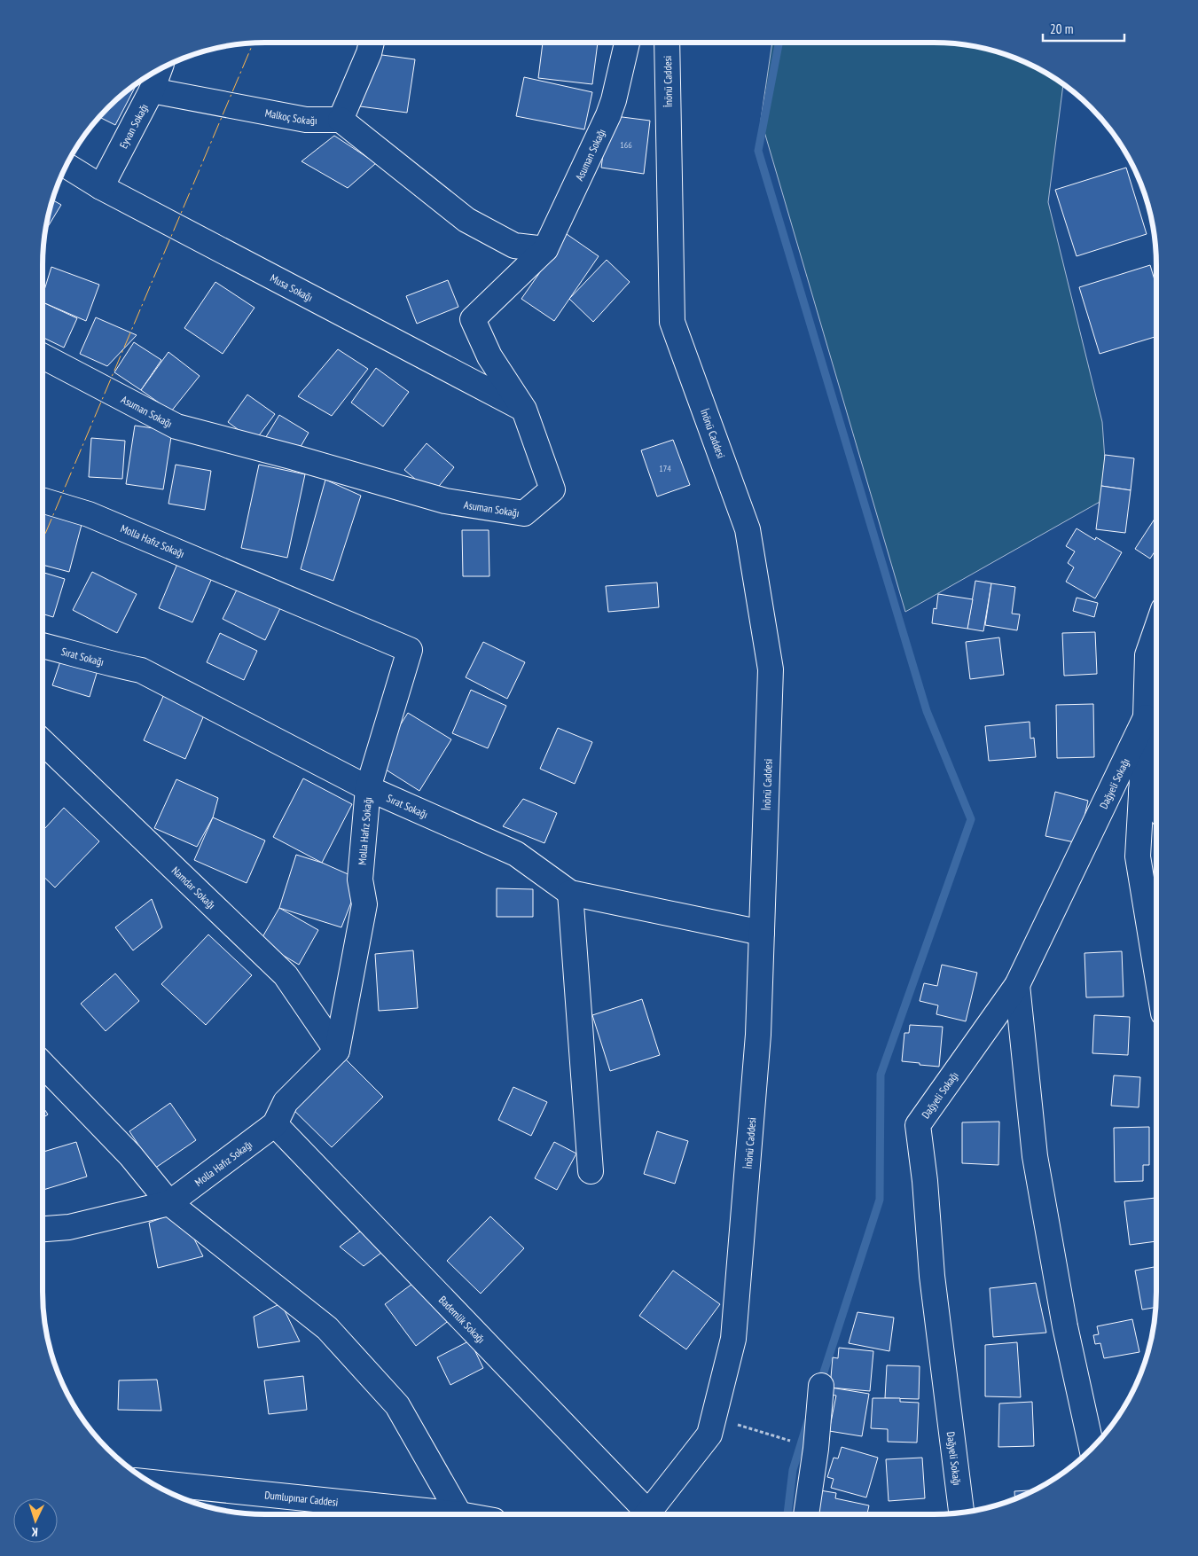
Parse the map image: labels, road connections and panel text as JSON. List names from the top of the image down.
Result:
{
  "streets": {
    "street": [
      "İnönü Caddesi",
      "Malkoç Sokağı",
      "Eyvan Sokağı",
      "Asuman Sokağı",
      "Musa Sokağı",
      "Molla Hafız Sokağı",
      "Sırat Sokağı",
      "Dağyeli Sokağı",
      "Namdar Sokağı",
      "Bademlik Sokağı",
      "Dumlupınar Caddesi"
    ]
  },
  "crossings": [
    ["İnönü Caddesi", "Sırat Sokağı"],
    ["Malkoç Sokağı", "Eyvan Sokağı"],
    ["Eyvan Sokağı", "Musa Sokağı"],
    ["Asuman Sokağı", "Musa Sokağı"],
    ["Molla Hafız Sokağı", "Sırat Sokağı"],
    ["Molla Hafız Sokağı", "Namdar Sokağı"],
    ["Molla Hafız Sokağı", "Bademlik Sokağı"]
  ],
  "house_numbers": ["166", "174"],
  "scale_bar": "20 m",
  "north": "bottom"
}
